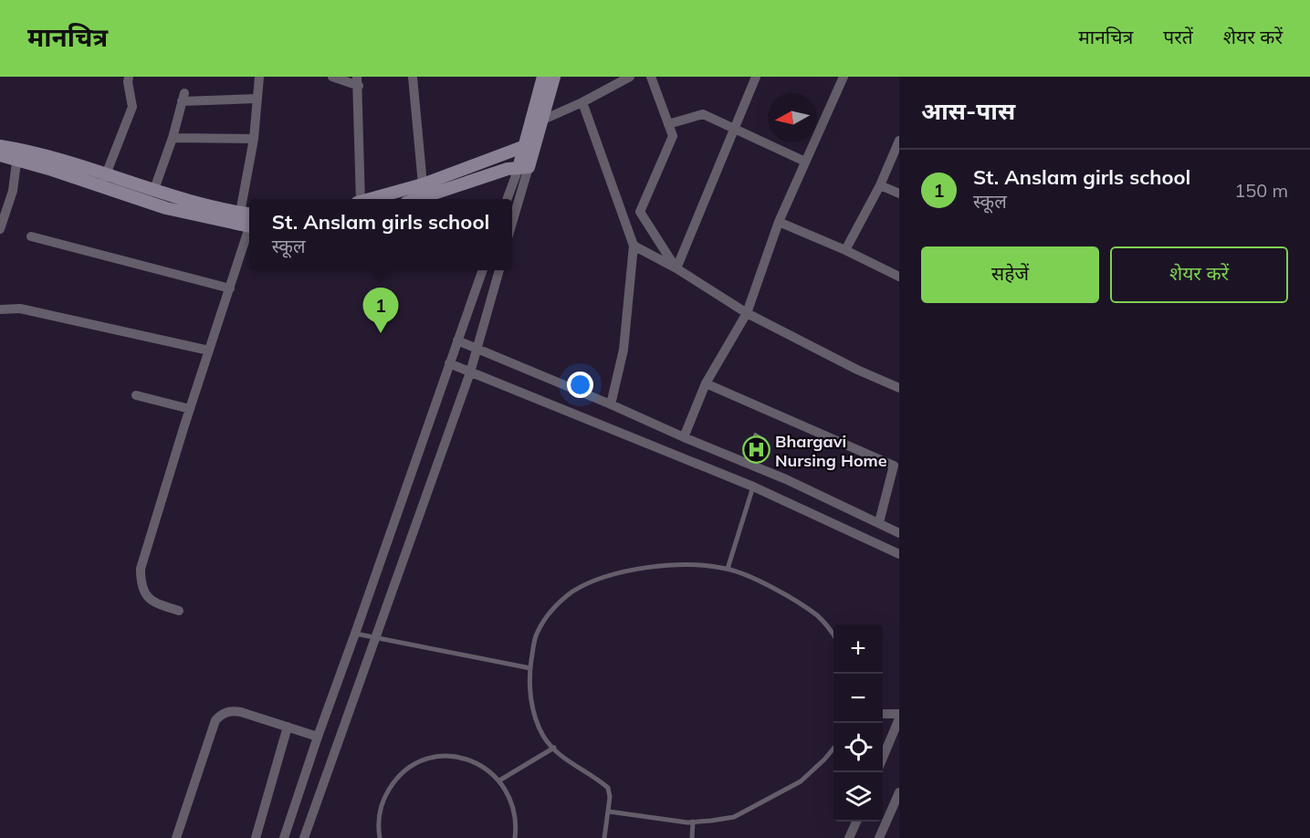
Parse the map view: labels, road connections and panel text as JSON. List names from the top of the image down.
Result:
{
  "places": {
    "hospital": ["Bhargavi Nursing Home"]
  },
  "north": "left",
  "page": {
    "header": "मानचित्र",
    "nav": ["मानचित्र", "परतें", "शेयर करें"],
    "heading": "आस-पास",
    "list": [
      {
        "mark": "1",
        "name": "St. Anslam girls school",
        "note": "स्कूल",
        "value": "150 m"
      }
    ],
    "popup": ["St. Anslam girls school", "स्कूल"],
    "buttons": ["सहेजें", "शेयर करें"],
    "pins": "1",
    "map_buttons": ["+", "−"]
  }
}
